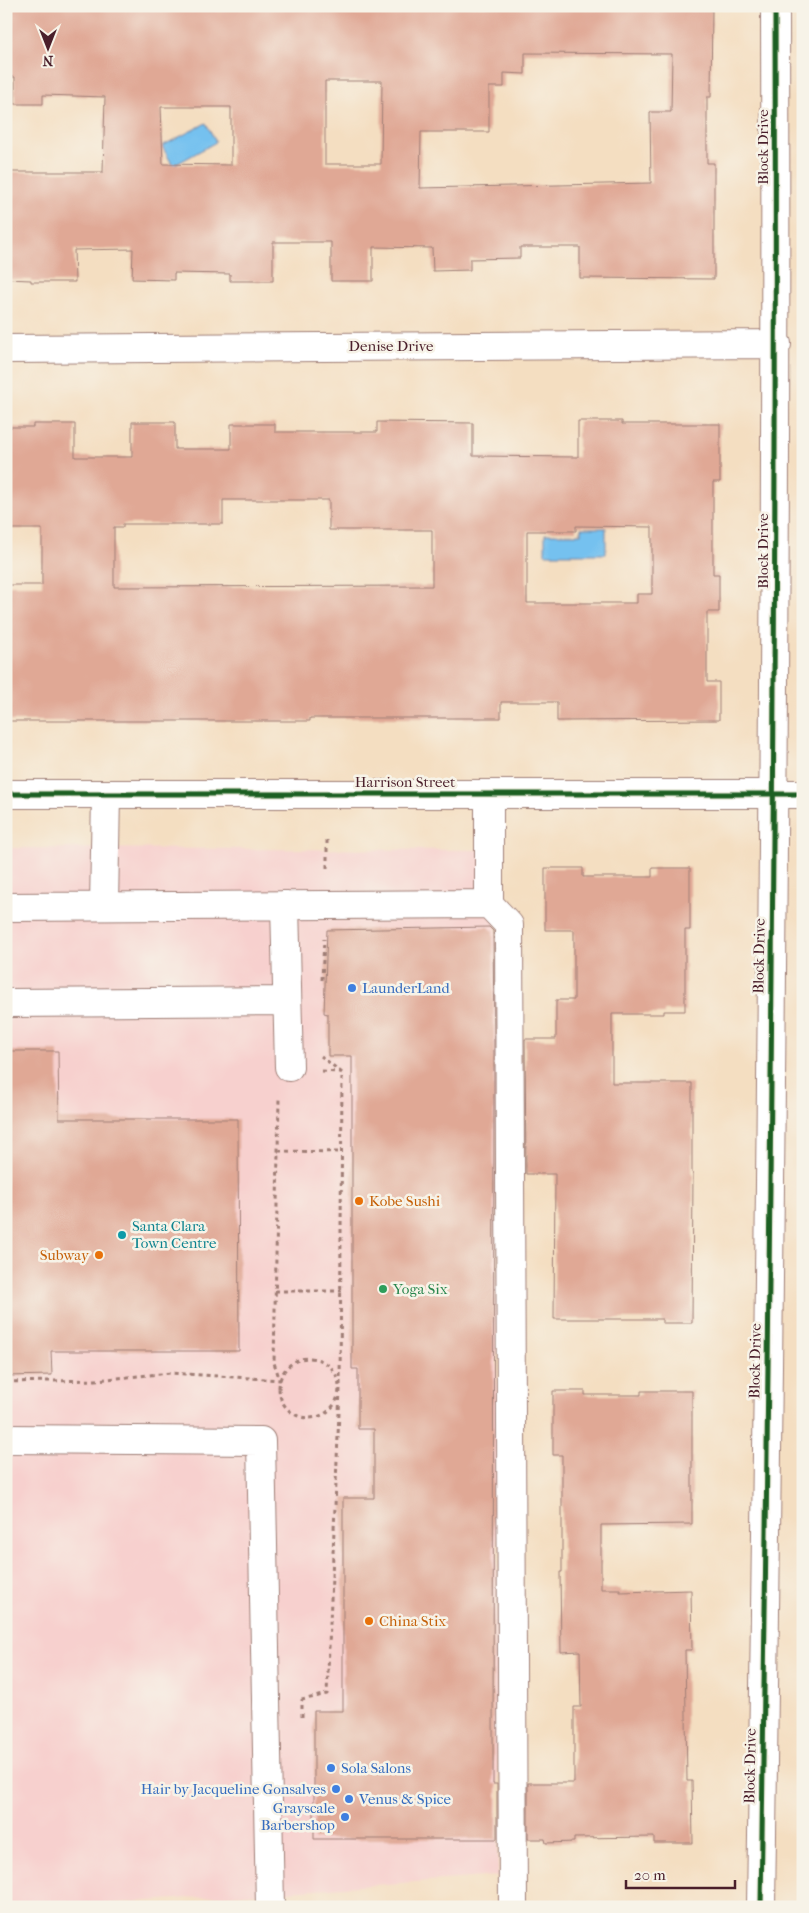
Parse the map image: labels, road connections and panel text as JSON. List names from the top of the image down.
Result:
{
  "streets": {
    "street": ["Block Drive", "Denise Drive", "Harrison Street"]
  },
  "crossings": [
    ["Block Drive", "Denise Drive"],
    ["Block Drive", "Harrison Street"]
  ],
  "places": [
    "LaunderLand",
    "Kobe Sushi",
    "Santa Clara Town Centre",
    "Subway",
    "Yoga Six",
    "China Stix",
    "Sola Salons",
    "Hair by Jacqueline Gonsalves",
    "Venus & Spice",
    "Grayscale Barbershop"
  ],
  "scale_bar": "20 m",
  "north": "bottom"
}
